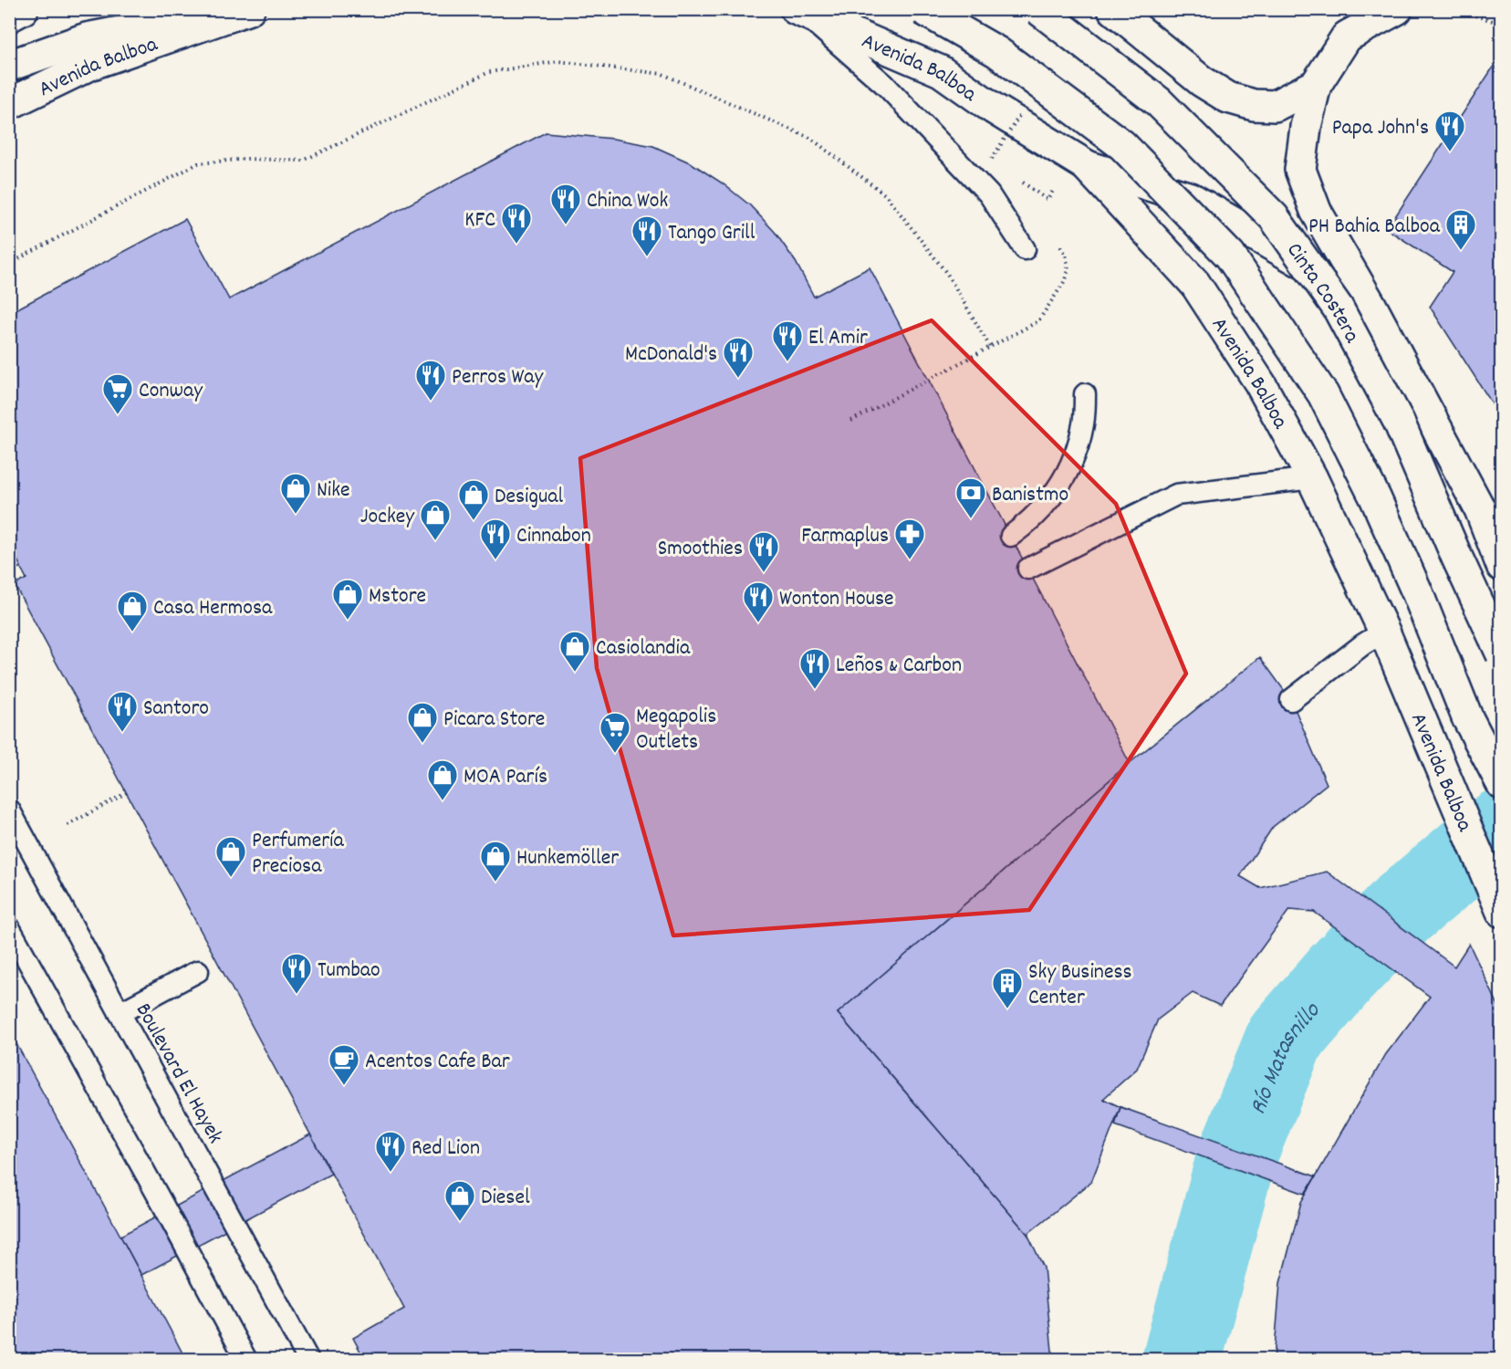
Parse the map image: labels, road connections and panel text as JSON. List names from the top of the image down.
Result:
{
  "streets": {
    "main road": ["Avenida Balboa", "Cinta Costera"],
    "lane": ["Boulevard El Hayek"]
  },
  "water": ["Río Matasnillo"],
  "places": {
    "restaurant": [
      "Papa John's",
      "China Wok",
      "KFC",
      "Tango Grill",
      "El Amir",
      "McDonald's",
      "Perros Way",
      "Cinnabon",
      "Smoothies",
      "Wonton House",
      "Leños & Carbon",
      "Santoro",
      "Tumbao",
      "Red Lion"
    ],
    "building": ["PH Bahia Balboa", "Sky Business Center"],
    "supermarket": ["Conway", "Megapolis Outlets"],
    "shop": [
      "Nike",
      "Desigual",
      "Jockey",
      "Mstore",
      "Casa Hermosa",
      "Casiolandia",
      "Picara Store",
      "MOA París",
      "Perfumería Preciosa",
      "Hunkemöller",
      "Diesel"
    ],
    "bank": ["Banistmo"],
    "pharmacy": ["Farmaplus"],
    "cafe": ["Acentos Cafe Bar"]
  }
}
